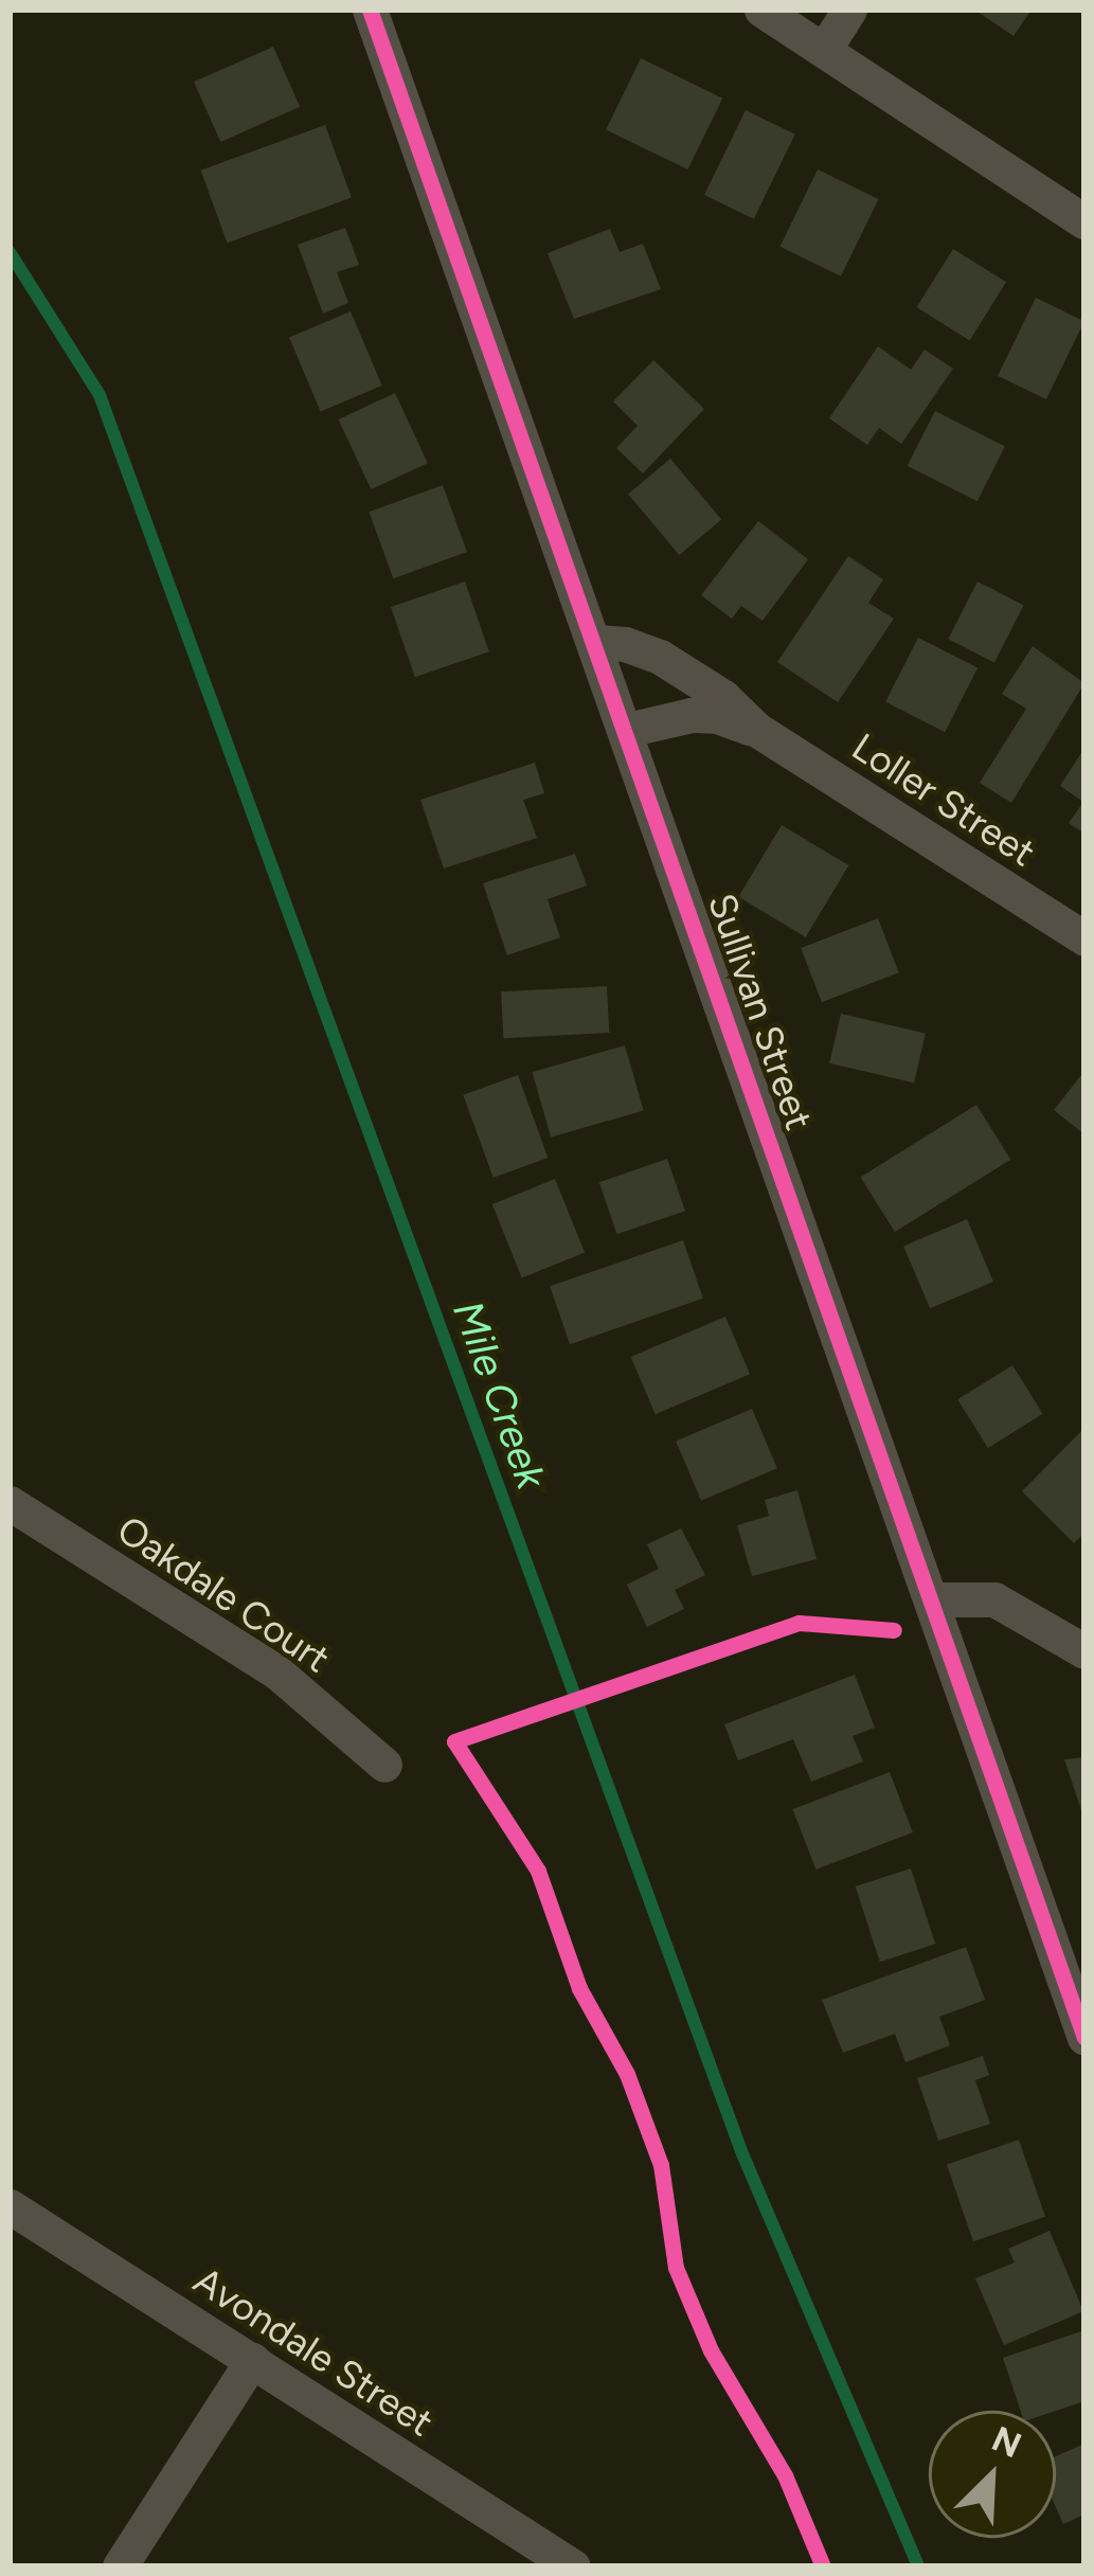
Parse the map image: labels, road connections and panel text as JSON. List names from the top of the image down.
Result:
{
  "streets": {
    "street": [
      "Loller Street",
      "Sullivan Street",
      "Oakdale Court",
      "Avondale Street"
    ]
  },
  "crossings": [
    ["Loller Street", "Sullivan Street"]
  ],
  "water": ["Mile Creek"],
  "north": "top right"
}
